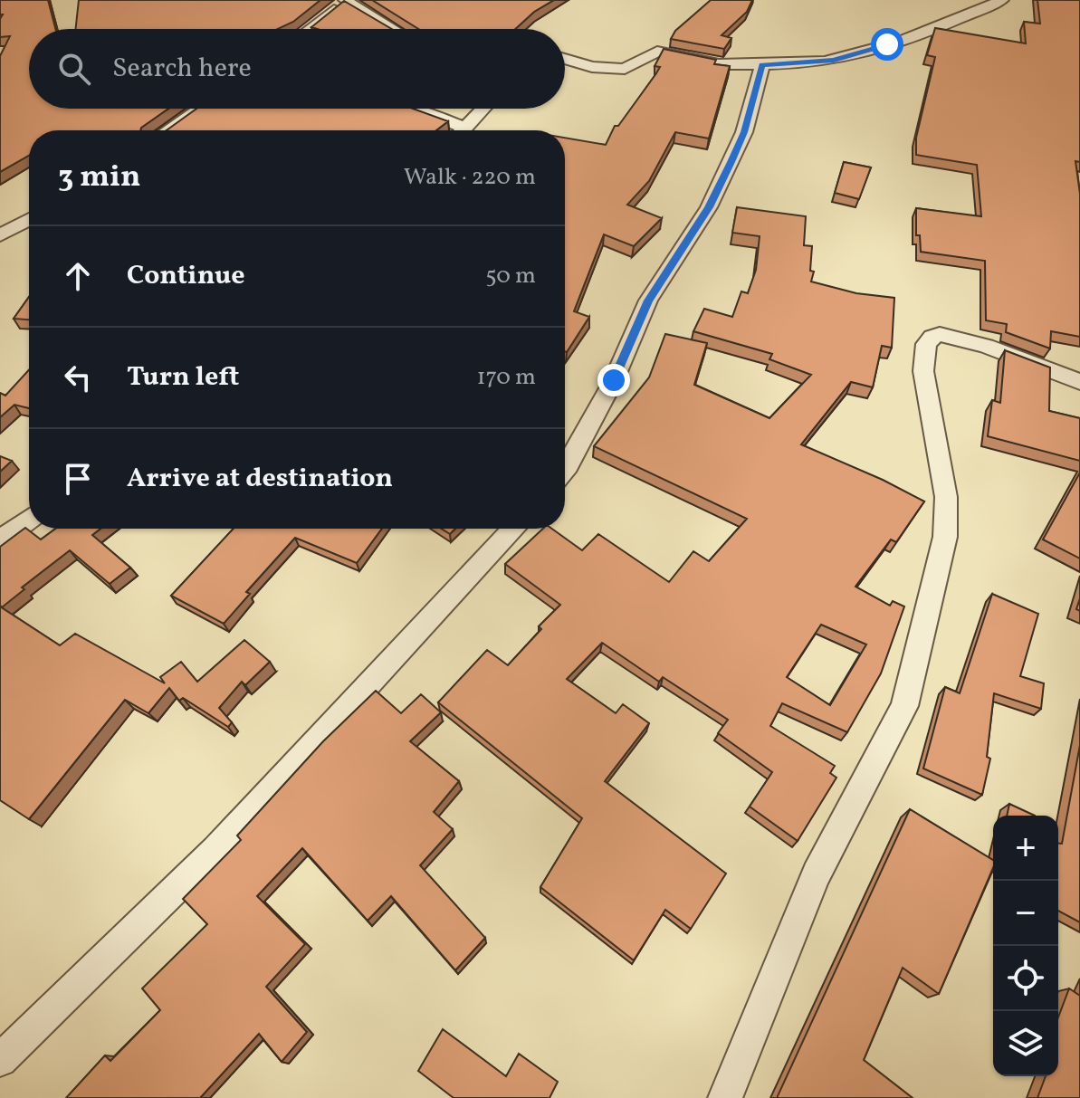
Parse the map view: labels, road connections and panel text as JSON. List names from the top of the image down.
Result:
{
  "page": {
    "search": "Search here",
    "heading": ["3 min", "Walk · 220 m"],
    "list": [
      ["Continue", "50 m"],
      ["Turn left", "170 m"],
      "Arrive at destination"
    ],
    "map_buttons": ["+", "−"]
  }
}
